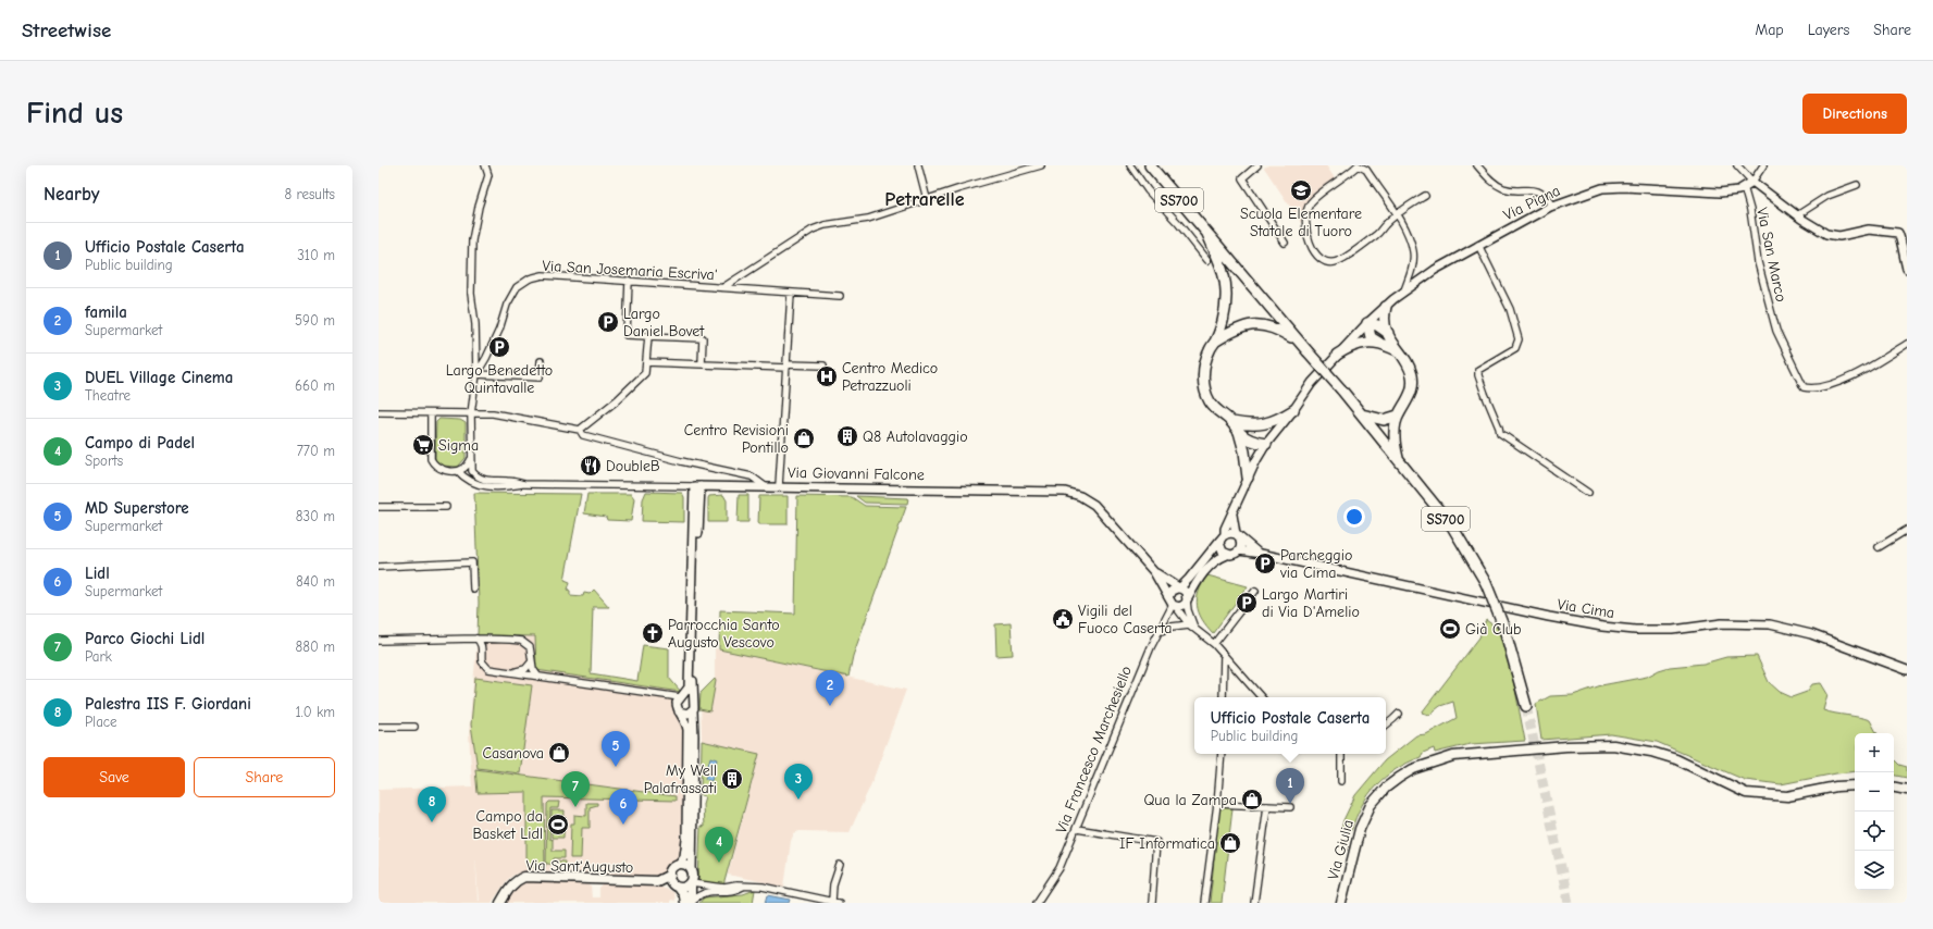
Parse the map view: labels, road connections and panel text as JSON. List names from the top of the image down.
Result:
{
  "streets": {
    "highway": ["SS700"],
    "main road": ["Via Giulia", "Via Sant'Augusto"],
    "street": [
      "Via Pigna",
      "Via San Marco",
      "Via San Josemaria Escriva'",
      "Via Giovanni Falcone",
      "Via Cima",
      "Via Francesco Marchesiello"
    ]
  },
  "crossings": [
    ["Via Pigna", "Via San Marco"],
    ["Via San Josemaria Escriva'", "Via Giovanni Falcone"],
    ["Via Giovanni Falcone", "Via Francesco Marchesiello"]
  ],
  "districts": ["Petrarelle"],
  "places": {
    "school or university": ["Scuola Elementare Statale di Tuoro"],
    "parking": [
      "Largo Daniel Bovet",
      "Largo Benedetto Quintavalle",
      "Parcheggio via Cima",
      "Largo Martiri di Via D'Amelio"
    ],
    "hospital": ["Centro Medico Petrazzuoli"],
    "building": ["Q8 Autolavaggio", "My Well Palafrassati"],
    "shop": [
      "Centro Revisioni Pontillo",
      "Casanova",
      "Qua la Zampa",
      "IF Informatica"
    ],
    "supermarket": ["Sigma"],
    "restaurant": ["DoubleB"],
    "public building": ["Vigili del Fuoco Caserta"],
    "sports": ["Già Club", "Campo da Basket Lidl"],
    "church": ["Parrocchia Santo Augusto Vescovo"]
  },
  "page": {
    "header": "Streetwise",
    "nav": ["Map", "Layers", "Share"],
    "buttons": [
      "Directions",
      ["Save", "Share"]
    ],
    "title": "Find us",
    "heading": ["Nearby", "8 results"],
    "list": [
      {
        "mark": "1",
        "name": "Ufficio Postale Caserta",
        "note": "Public building",
        "value": "310 m"
      },
      {
        "mark": "2",
        "name": "famila",
        "note": "Supermarket",
        "value": "590 m"
      },
      {
        "mark": "3",
        "name": "DUEL Village Cinema",
        "note": "Theatre",
        "value": "660 m"
      },
      {
        "mark": "4",
        "name": "Campo di Padel",
        "note": "Sports",
        "value": "770 m"
      },
      {
        "mark": "5",
        "name": "MD Superstore",
        "note": "Supermarket",
        "value": "830 m"
      },
      {
        "mark": "6",
        "name": "Lidl",
        "note": "Supermarket",
        "value": "840 m"
      },
      {
        "mark": "7",
        "name": "Parco Giochi Lidl",
        "note": "Park",
        "value": "880 m"
      },
      {
        "mark": "8",
        "name": "Palestra IIS F. Giordani",
        "note": "Place",
        "value": "1.0 km"
      }
    ],
    "pins": [
      "2",
      "5",
      "3",
      "1",
      "7",
      "8",
      "6",
      "4"
    ],
    "popup": ["Ufficio Postale Caserta", "Public building"],
    "map_buttons": ["+", "−"]
  }
}
